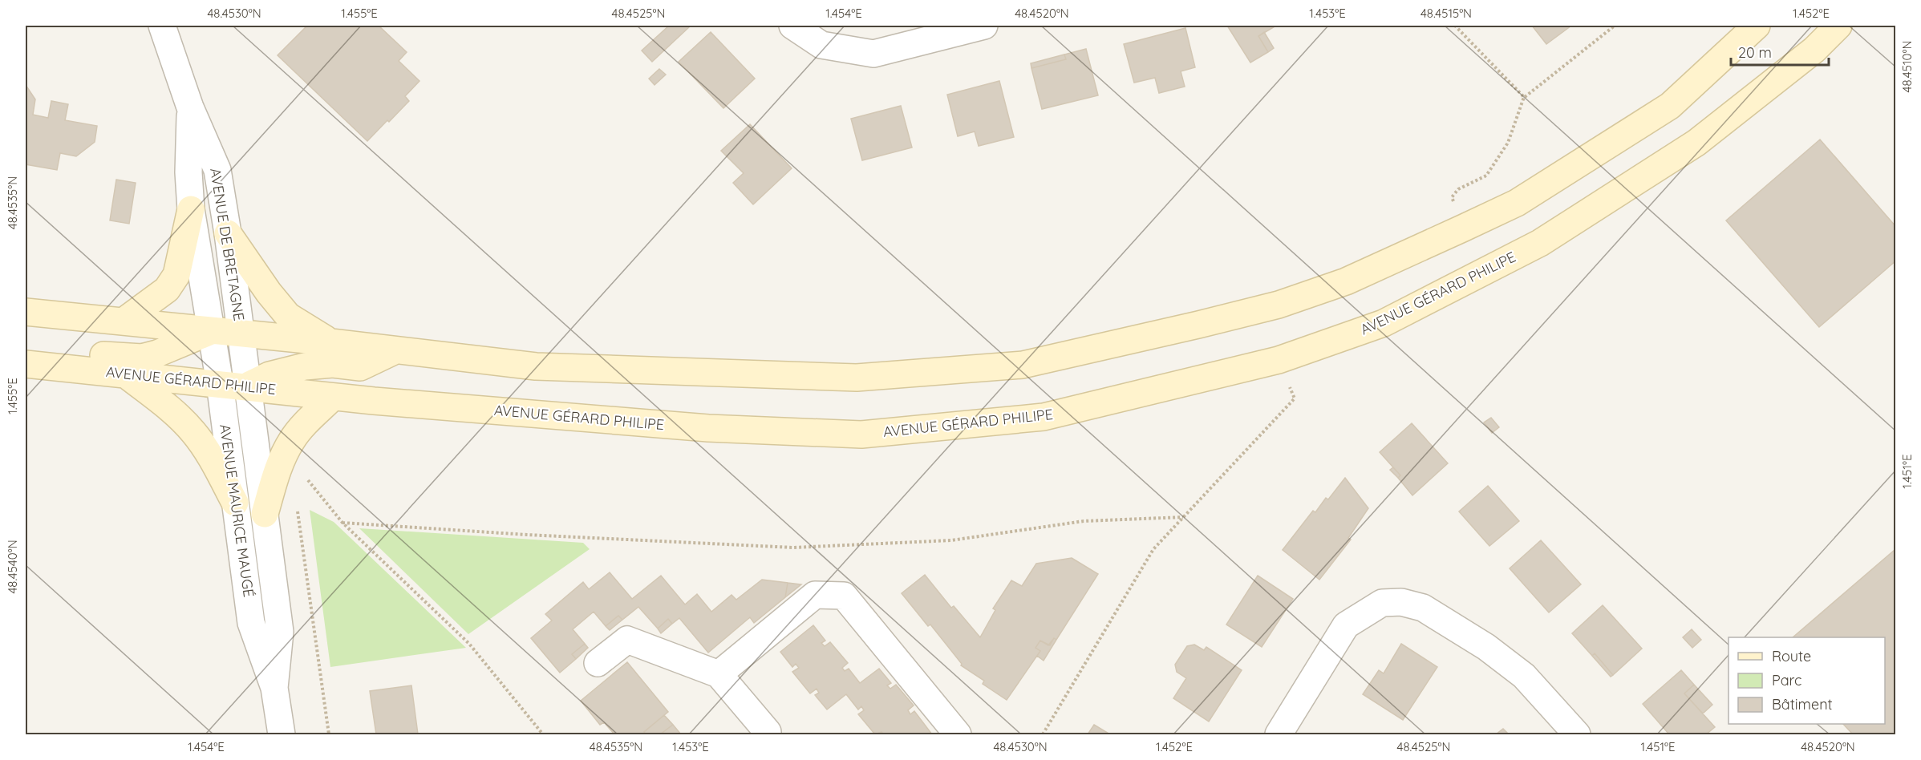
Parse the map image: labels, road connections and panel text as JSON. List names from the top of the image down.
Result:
{
  "streets": {
    "main road": ["AVENUE GÉRARD PHILIPE"],
    "street": ["AVENUE DE BRETAGNE", "AVENUE MAURICE MAUGÉ"]
  },
  "crossings": [
    ["AVENUE DE BRETAGNE", "AVENUE GÉRARD PHILIPE"],
    ["AVENUE DE BRETAGNE", "AVENUE MAURICE MAUGÉ"],
    ["AVENUE GÉRARD PHILIPE", "AVENUE MAURICE MAUGÉ"]
  ],
  "legend": ["Route", "Parc", "Bâtiment"],
  "scale_bar": "20 m",
  "coordinates": [
    "48.4530°N",
    "1.455°E",
    "48.4525°N",
    "1.454°E",
    "48.4520°N",
    "1.453°E",
    "48.4515°N",
    "1.452°E",
    "48.4510°N",
    "48.4535°N",
    "1.451°E",
    "48.4540°N"
  ]
}
